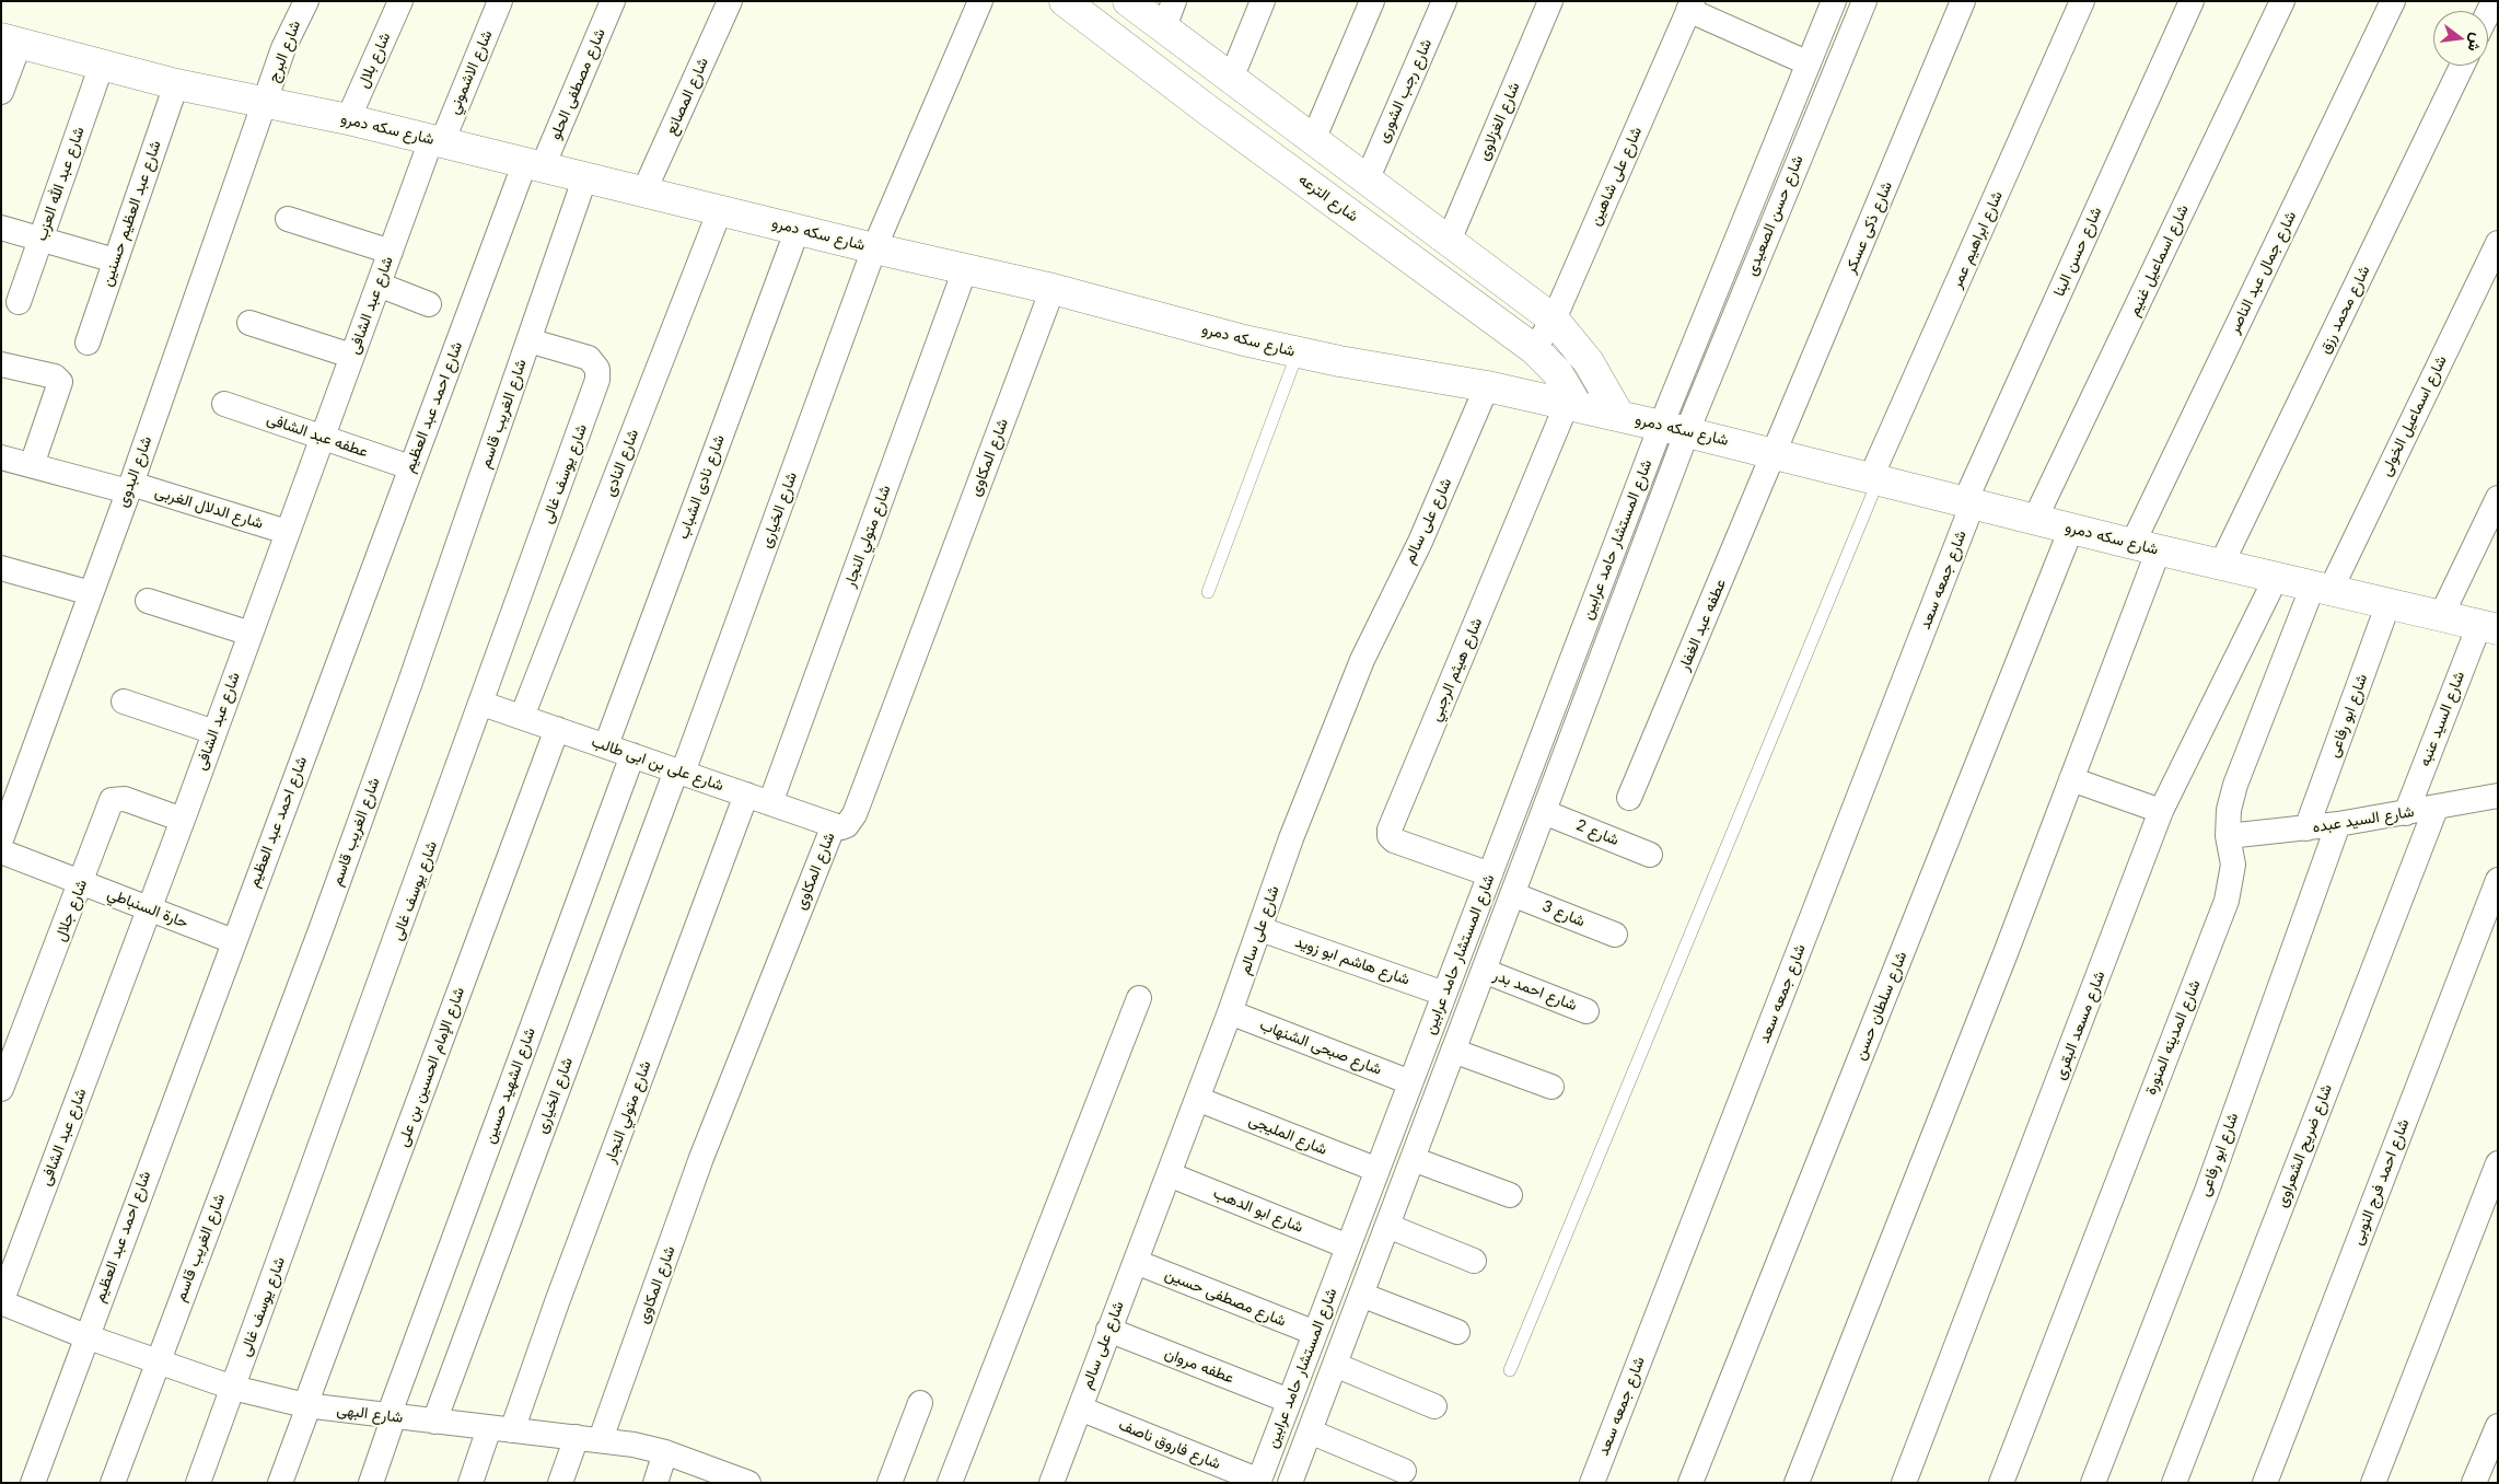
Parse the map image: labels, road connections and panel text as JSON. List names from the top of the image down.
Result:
{
  "streets": {
    "main road": ["شارع سكه دمرو", "شارع الترعه"],
    "street": [
      "شارع البرج",
      "شارع بلال",
      "شارع الاشموني",
      "شارع مصطفى الحلو",
      "شارع رجب الشورى",
      "شارع المصانع",
      "شارع الغزلاوى",
      "شارع على شاهين",
      "شارع عبد الله العزب",
      "شارع عبد العظيم حسنين",
      "شارع حسن الصعيدى",
      "شارع ذكى عسكر",
      "شارع ابراهيم عمر",
      "شارع حسن البنا",
      "شارع اسماعيل غنيم",
      "شارع جمال عبد الناصر",
      "شارع عبد الشافى",
      "شارع محمد رزق",
      "شارع احمد عبد العظيم",
      "شارع الغريب قاسم",
      "شارع اسماعيل الخولى",
      "عطفه عبد الشافى",
      "شارع المكاوى",
      "شارع النادى",
      "شارع البدوى",
      "شارع يوسف غالى",
      "شارع نادى الشباب",
      "شارع الدلال الغربى",
      "شارع الخيارى",
      "شارع على سالم",
      "شارع متولي النجار",
      "شارع المستشار حامد عرابين",
      "شارع جمعه سعد",
      "عطفه عبد الغفار",
      "شارع هيثم الرجبي",
      "شارع ابو رفاعى",
      "شارع السيد عنبه",
      "شارع على بن ابى طالب",
      "شارع السيد عبده",
      "شارع 2",
      "حارة السنباطي",
      "شارع جلال",
      "شارع 3",
      "شارع هاشم ابو زويد",
      "شارع احمد بدر",
      "شارع سلطان حسن",
      "شارع مسعد البقرى",
      "شارع المدينه المنورة",
      "شارع صبحى الشنهاب",
      "شارع الإمام الحسين بن على",
      "شارع الشهيد حسين",
      "شارع المليجى",
      "شارع ضريح الشعراوى",
      "شارع احمد فرج النوبى",
      "شارع ابو الدهب",
      "شارع مصطفى حسين",
      "عطفه مروان",
      "شارع البهى",
      "شارع فاروق ناصف"
    ]
  },
  "crossings": [
    ["شارع البرج", "شارع سكه دمرو"],
    ["شارع البرج", "شارع البدوى"],
    ["شارع بلال", "شارع سكه دمرو"],
    ["شارع الاشموني", "شارع سكه دمرو"],
    ["شارع الاشموني", "شارع عبد الشافى"],
    ["شارع مصطفى الحلو", "شارع سكه دمرو"],
    ["شارع مصطفى الحلو", "شارع احمد عبد العظيم"],
    ["شارع المصانع", "شارع سكه دمرو"],
    ["شارع سكه دمرو", "شارع عبد الله العزب"],
    ["شارع سكه دمرو", "شارع الترعه"],
    ["شارع سكه دمرو", "شارع عبد العظيم حسنين"],
    ["شارع سكه دمرو", "شارع حسن الصعيدى"],
    ["شارع سكه دمرو", "شارع ذكى عسكر"],
    ["شارع سكه دمرو", "شارع ابراهيم عمر"],
    ["شارع سكه دمرو", "شارع حسن البنا"],
    ["شارع سكه دمرو", "شارع اسماعيل غنيم"],
    ["شارع سكه دمرو", "شارع جمال عبد الناصر"],
    ["شارع سكه دمرو", "شارع عبد الشافى"],
    ["شارع سكه دمرو", "شارع محمد رزق"],
    ["شارع سكه دمرو", "شارع احمد عبد العظيم"],
    ["شارع سكه دمرو", "شارع الغريب قاسم"],
    ["شارع سكه دمرو", "شارع اسماعيل الخولى"],
    ["شارع سكه دمرو", "شارع المكاوى"],
    ["شارع سكه دمرو", "شارع النادى"],
    ["شارع سكه دمرو", "شارع البدوى"],
    ["شارع سكه دمرو", "شارع نادى الشباب"],
    ["شارع سكه دمرو", "شارع الخيارى"],
    ["شارع سكه دمرو", "شارع على سالم"],
    ["شارع سكه دمرو", "شارع متولي النجار"],
    ["شارع سكه دمرو", "شارع المستشار حامد عرابين"],
    ["شارع سكه دمرو", "شارع جمعه سعد"],
    ["شارع سكه دمرو", "عطفه عبد الغفار"],
    ["شارع سكه دمرو", "شارع هيثم الرجبي"],
    ["شارع سكه دمرو", "شارع ابو رفاعى"],
    ["شارع سكه دمرو", "شارع السيد عنبه"],
    ["شارع سكه دمرو", "شارع سلطان حسن"],
    ["شارع سكه دمرو", "شارع مسعد البقرى"],
    ["شارع سكه دمرو", "شارع المدينه المنورة"],
    ["شارع على شاهين", "شارع الترعه"],
    ["شارع الترعه", "شارع هيثم الرجبي"],
    ["شارع حسن الصعيدى", "شارع المستشار حامد عرابين"],
    ["شارع ذكى عسكر", "عطفه عبد الغفار"],
    ["شارع حسن البنا", "شارع جمعه سعد"],
    ["شارع عبد الشافى", "عطفه عبد الشافى"],
    ["شارع عبد الشافى", "شارع الدلال الغربى"],
    ["شارع عبد الشافى", "حارة السنباطي"],
    ["شارع عبد الشافى", "شارع جلال"],
    ["شارع عبد الشافى", "شارع البهى"],
    ["شارع احمد عبد العظيم", "عطفه عبد الشافى"],
    ["شارع احمد عبد العظيم", "حارة السنباطي"],
    ["شارع احمد عبد العظيم", "شارع البهى"],
    ["شارع الغريب قاسم", "شارع يوسف غالى"],
    ["شارع الغريب قاسم", "شارع البهى"],
    ["شارع اسماعيل الخولى", "شارع المدينه المنورة"],
    ["شارع المكاوى", "شارع على بن ابى طالب"],
    ["شارع المكاوى", "شارع البهى"],
    ["شارع النادى", "شارع على بن ابى طالب"],
    ["شارع البدوى", "شارع الدلال الغربى"],
    ["شارع يوسف غالى", "شارع على بن ابى طالب"],
    ["شارع يوسف غالى", "شارع البهى"],
    ["شارع نادى الشباب", "شارع على بن ابى طالب"],
    ["شارع الخيارى", "شارع على بن ابى طالب"],
    ["شارع الخيارى", "شارع البهى"],
    ["شارع على سالم", "شارع هاشم ابو زويد"],
    ["شارع على سالم", "شارع صبحى الشنهاب"],
    ["شارع على سالم", "شارع المليجى"],
    ["شارع على سالم", "شارع ابو الدهب"],
    ["شارع على سالم", "شارع مصطفى حسين"],
    ["شارع على سالم", "عطفه مروان"],
    ["شارع على سالم", "شارع فاروق ناصف"],
    ["شارع متولي النجار", "شارع على بن ابى طالب"],
    ["شارع متولي النجار", "شارع البهى"],
    ["شارع المستشار حامد عرابين", "شارع هيثم الرجبي"],
    ["شارع المستشار حامد عرابين", "شارع 2"],
    ["شارع المستشار حامد عرابين", "شارع 3"],
    ["شارع المستشار حامد عرابين", "شارع هاشم ابو زويد"],
    ["شارع المستشار حامد عرابين", "شارع احمد بدر"],
    ["شارع المستشار حامد عرابين", "شارع صبحى الشنهاب"],
    ["شارع المستشار حامد عرابين", "شارع المليجى"],
    ["شارع المستشار حامد عرابين", "شارع ابو الدهب"],
    ["شارع المستشار حامد عرابين", "شارع مصطفى حسين"],
    ["شارع المستشار حامد عرابين", "عطفه مروان"],
    ["شارع المستشار حامد عرابين", "شارع فاروق ناصف"],
    ["شارع ابو رفاعى", "شارع السيد عبده"],
    ["شارع السيد عنبه", "شارع السيد عبده"],
    ["شارع على بن ابى طالب", "شارع الإمام الحسين بن على"],
    ["شارع على بن ابى طالب", "شارع الشهيد حسين"],
    ["شارع السيد عبده", "شارع المدينه المنورة"],
    ["شارع السيد عبده", "شارع ضريح الشعراوى"],
    ["حارة السنباطي", "شارع جلال"],
    ["شارع الإمام الحسين بن على", "شارع البهى"],
    ["شارع الشهيد حسين", "شارع البهى"]
  ],
  "north": "right"
}
